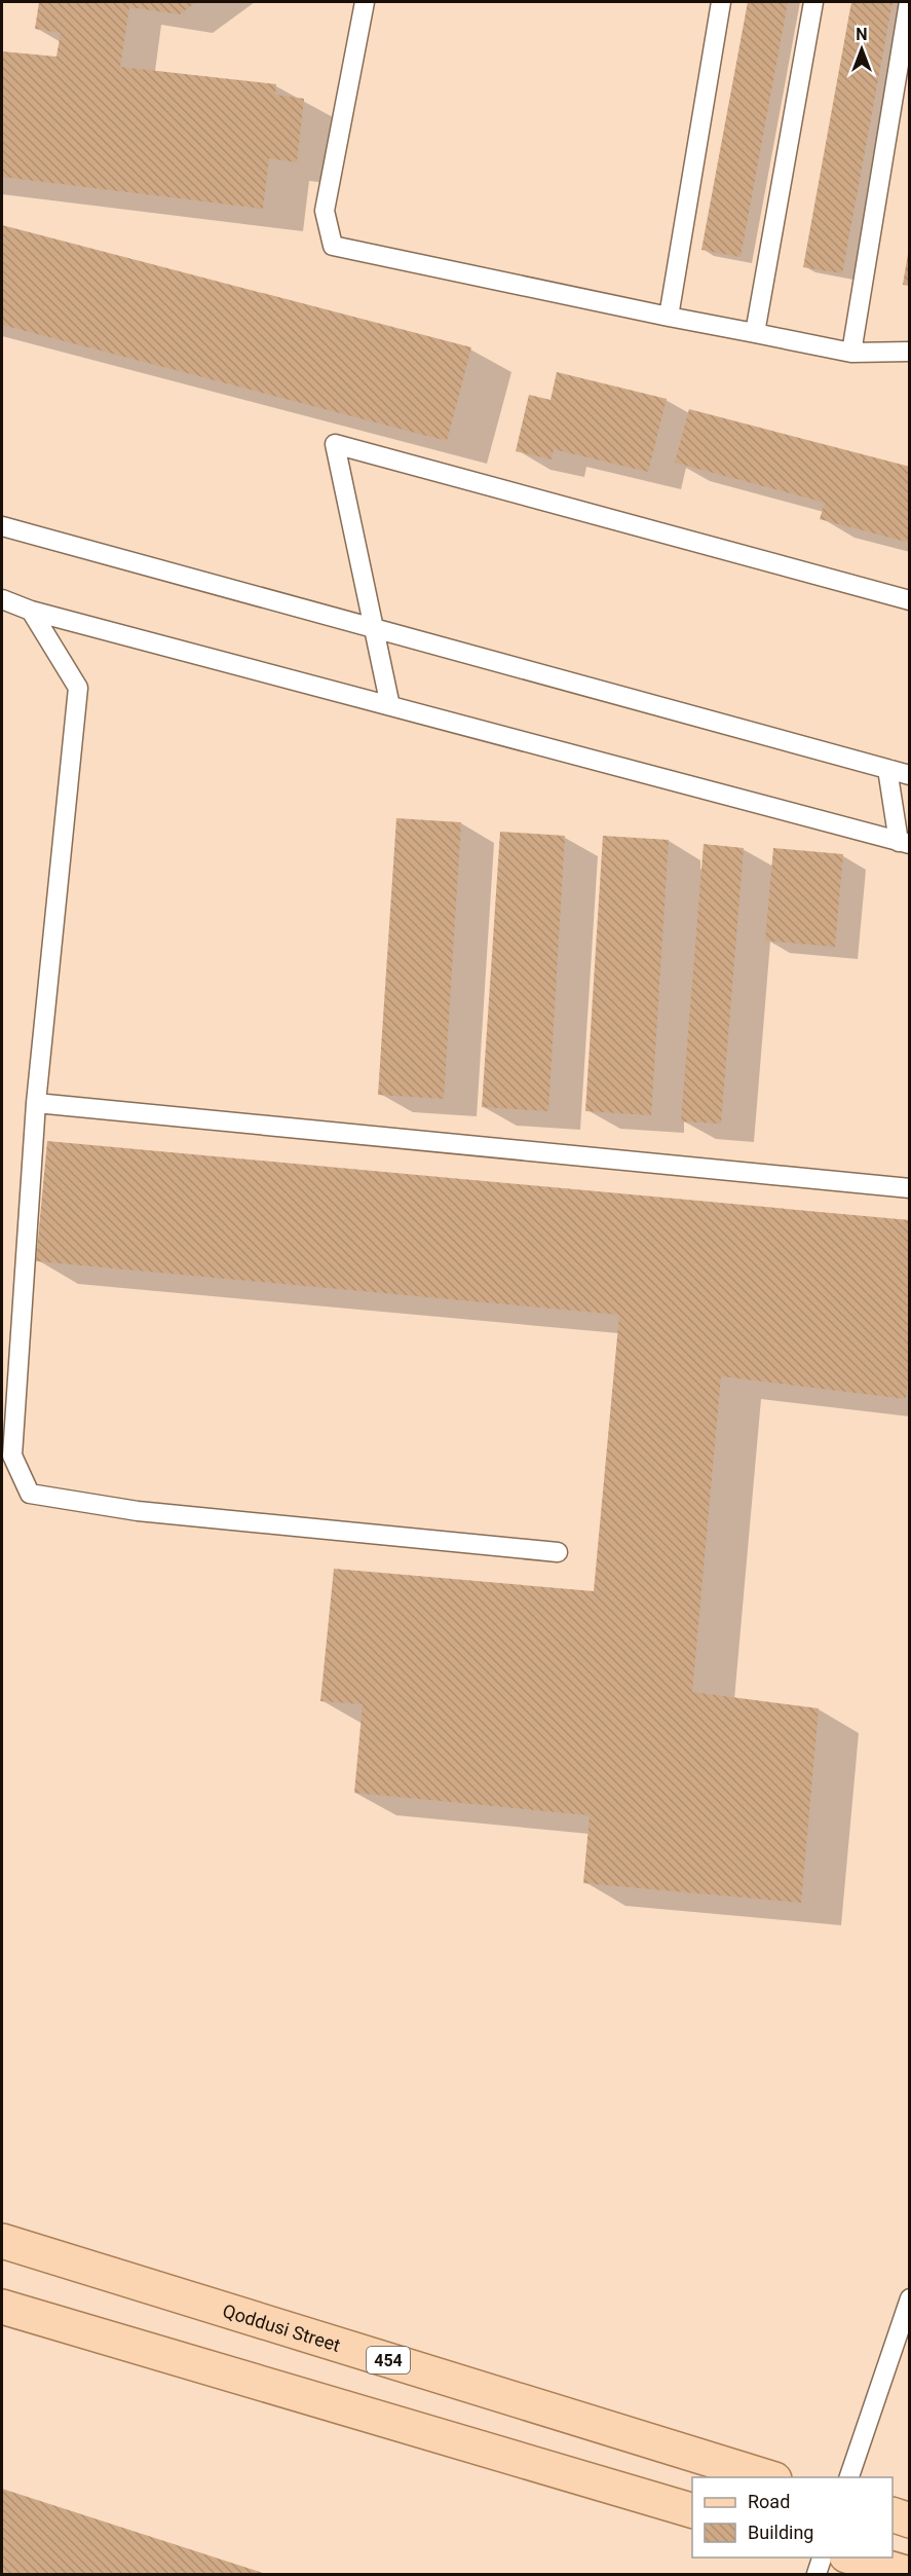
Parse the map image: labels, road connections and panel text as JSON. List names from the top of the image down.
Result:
{
  "streets": {
    "main road": ["Qoddusi Street", "454"]
  },
  "legend": ["Road", "Building"],
  "north": "top"
}
